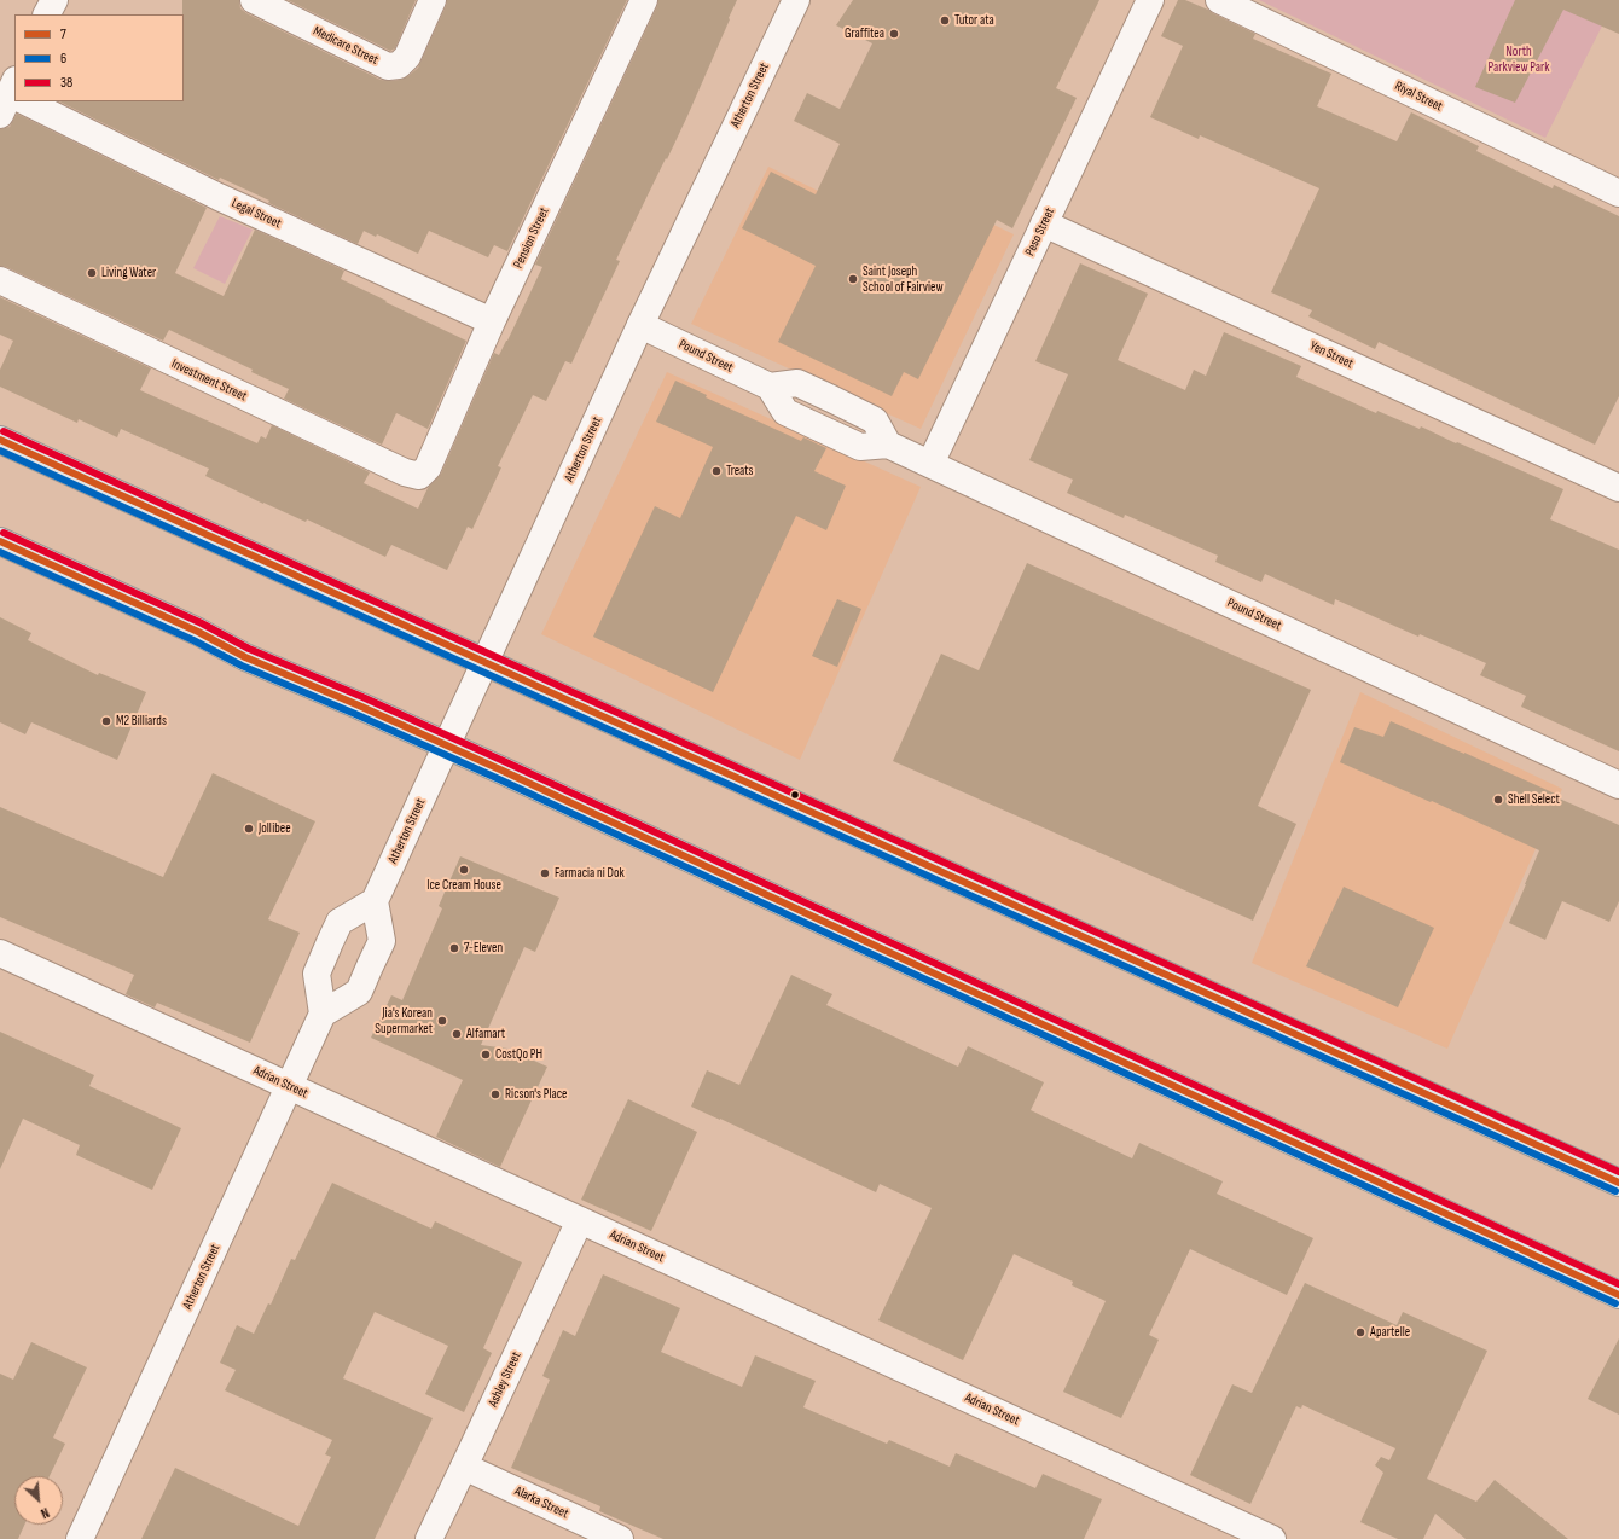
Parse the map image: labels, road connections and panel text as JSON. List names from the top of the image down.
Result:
{
  "streets": {
    "street": [
      "Medicare Street",
      "Atherton Street",
      "Riyal Street",
      "Legal Street",
      "Peso Street",
      "Pension Street",
      "Yen Street",
      "Pound Street",
      "Investment Street",
      "Adrian Street",
      "Ashley Street",
      "Alarka Street"
    ]
  },
  "crossings": [
    ["Atherton Street", "Pound Street"],
    ["Atherton Street", "Adrian Street"],
    ["Legal Street", "Pension Street"],
    ["Peso Street", "Yen Street"],
    ["Peso Street", "Pound Street"],
    ["Pension Street", "Investment Street"],
    ["Adrian Street", "Ashley Street"],
    ["Ashley Street", "Alarka Street"]
  ],
  "parks": ["North Parkview Park"],
  "places": [
    "Tutor ata",
    "Graffitea",
    "Living Water",
    "Saint Joseph School of Fairview",
    "Treats",
    "M2 Billiards",
    "Shell Select",
    "Jollibee",
    "Ice Cream House",
    "Farmacia ni Dok",
    "7-Eleven",
    "Jia's Korean Supermarket",
    "Alfamart",
    "CostQo PH",
    "Ricson's Place",
    "Apartelle"
  ],
  "lines": ["transit line 38", "transit line 7", "transit line 6"],
  "legend": ["7", "6", "38"],
  "north": "bottom right"
}
